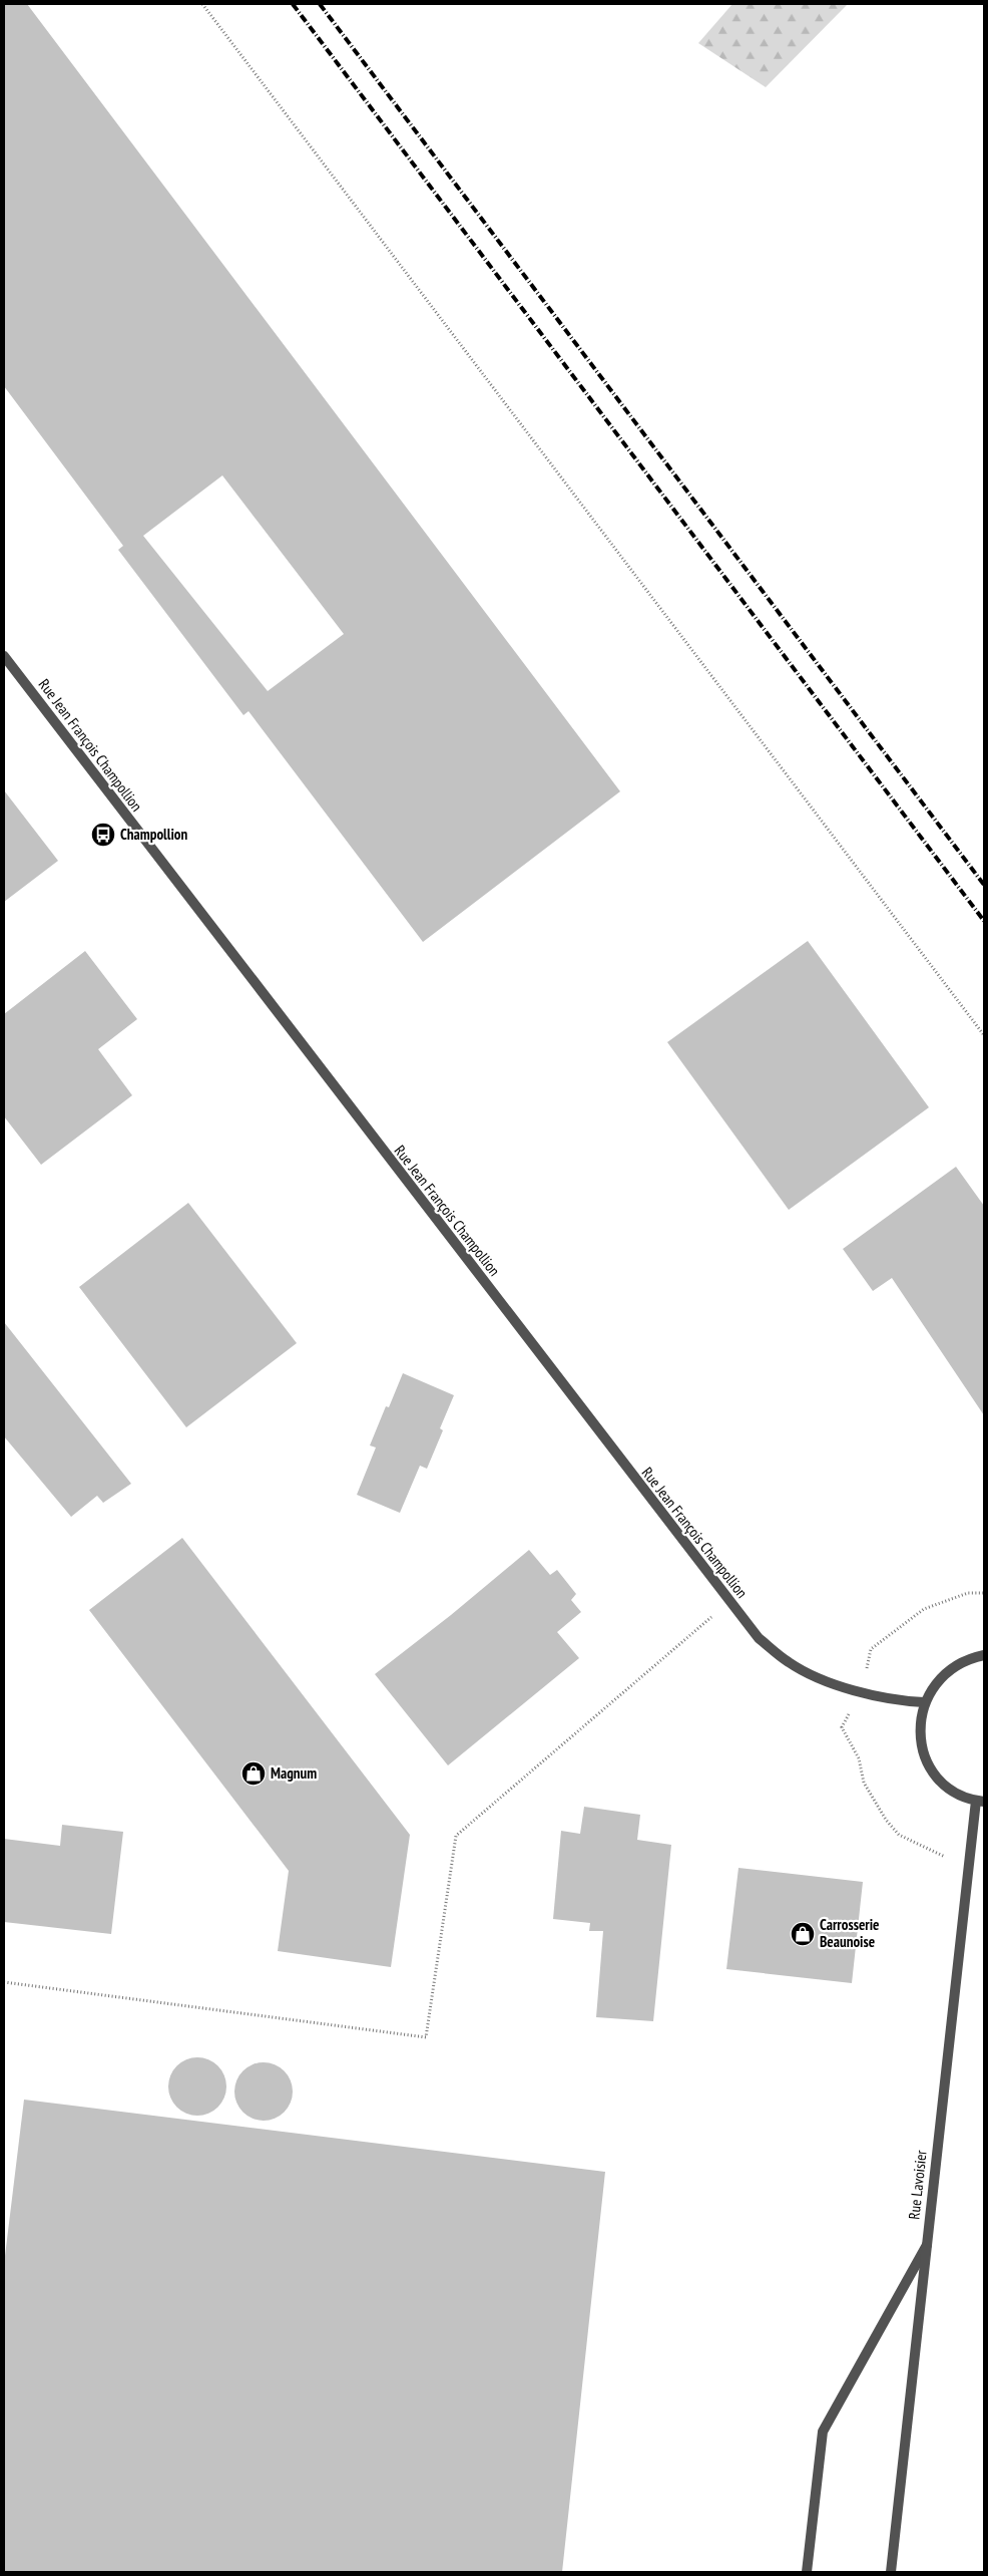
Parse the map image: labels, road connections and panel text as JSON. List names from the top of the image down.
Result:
{
  "streets": {
    "street": ["Rue Jean François Champollion", "Rue Lavoisier"]
  },
  "places": {
    "bus stop": ["Champollion"],
    "shop": ["Magnum", "Carrosserie Beaunoise"]
  }
}
